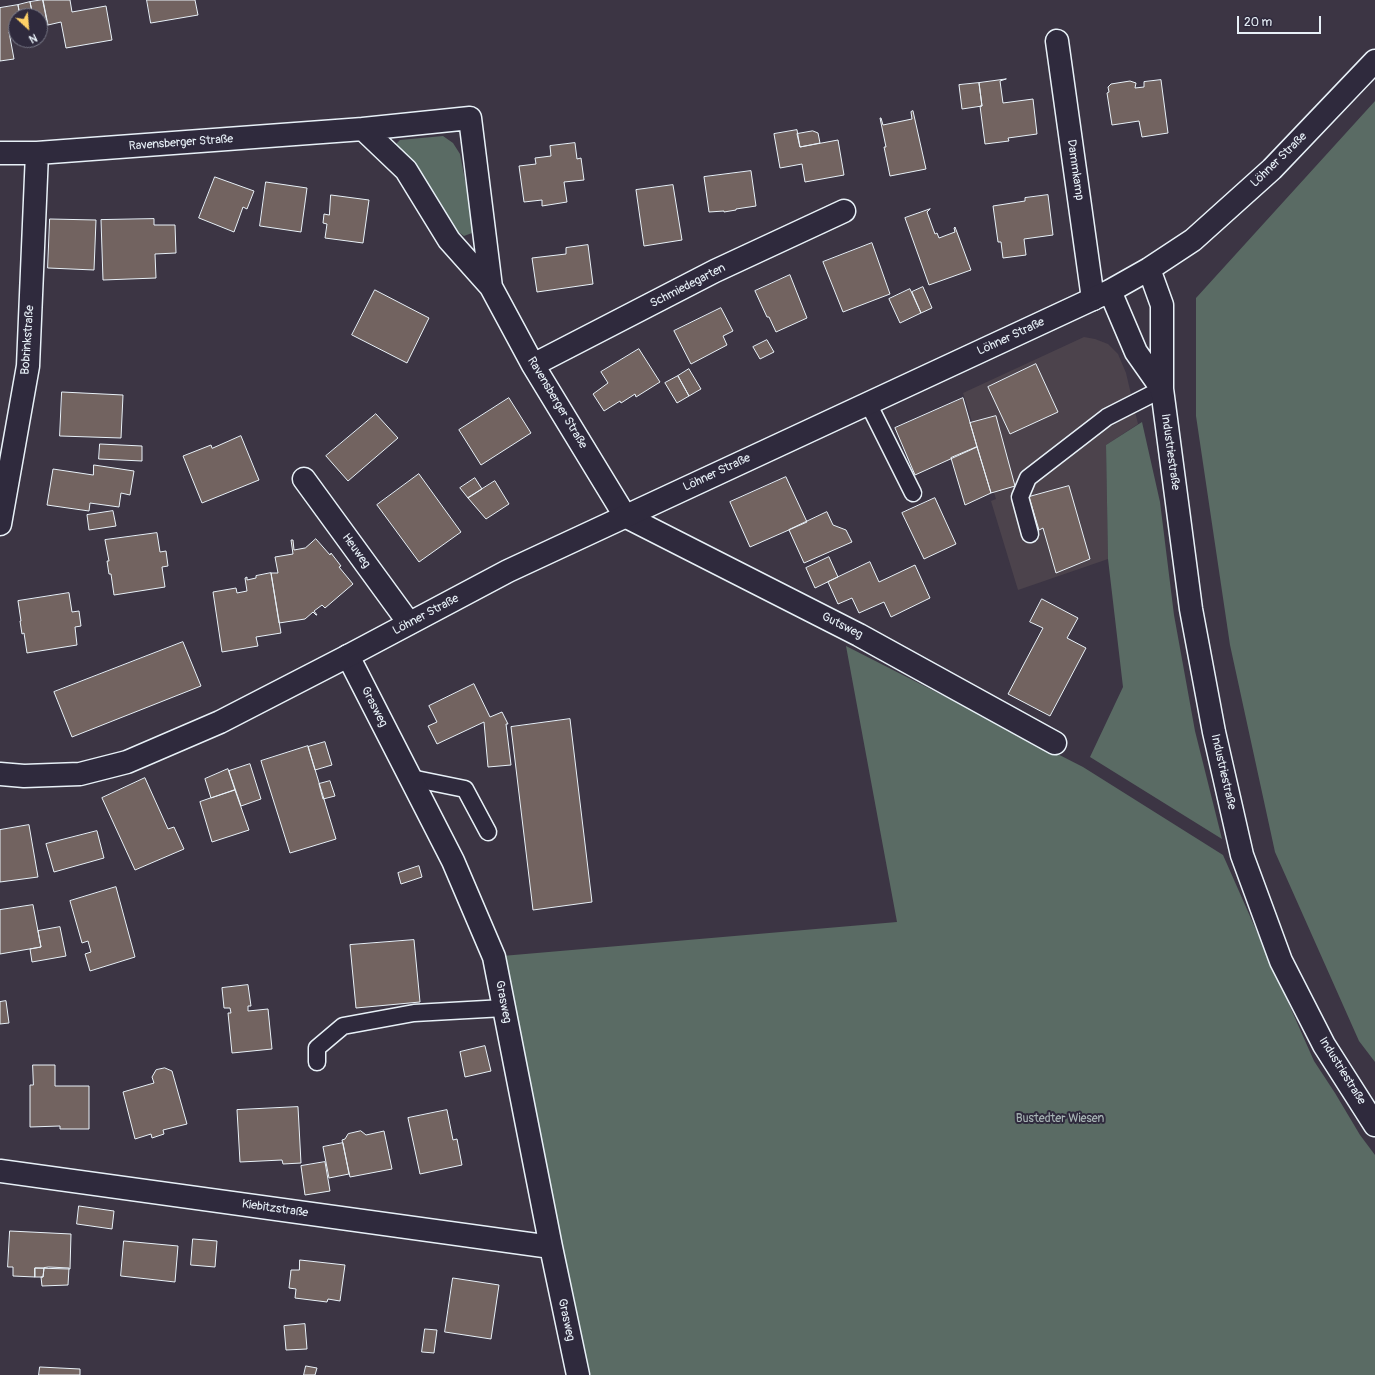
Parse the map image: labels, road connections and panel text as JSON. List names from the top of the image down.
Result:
{
  "streets": {
    "street": [
      "Ravensberger Straße",
      "Löhner Straße",
      "Dammkamp",
      "Schmiedegarten",
      "Bobrinkstraße",
      "Industriestraße",
      "Heuweg",
      "Gutsweg",
      "Grasweg",
      "Kiebitzstraße"
    ]
  },
  "crossings": [
    ["Ravensberger Straße", "Löhner Straße"],
    ["Ravensberger Straße", "Schmiedegarten"],
    ["Ravensberger Straße", "Bobrinkstraße"],
    ["Ravensberger Straße", "Gutsweg"],
    ["Löhner Straße", "Dammkamp"],
    ["Löhner Straße", "Industriestraße"],
    ["Löhner Straße", "Heuweg"],
    ["Löhner Straße", "Gutsweg"],
    ["Löhner Straße", "Grasweg"],
    ["Dammkamp", "Industriestraße"],
    ["Grasweg", "Kiebitzstraße"]
  ],
  "parks": ["Bustedter Wiesen"],
  "scale_bar": "20 m",
  "north": "bottom right"
}
